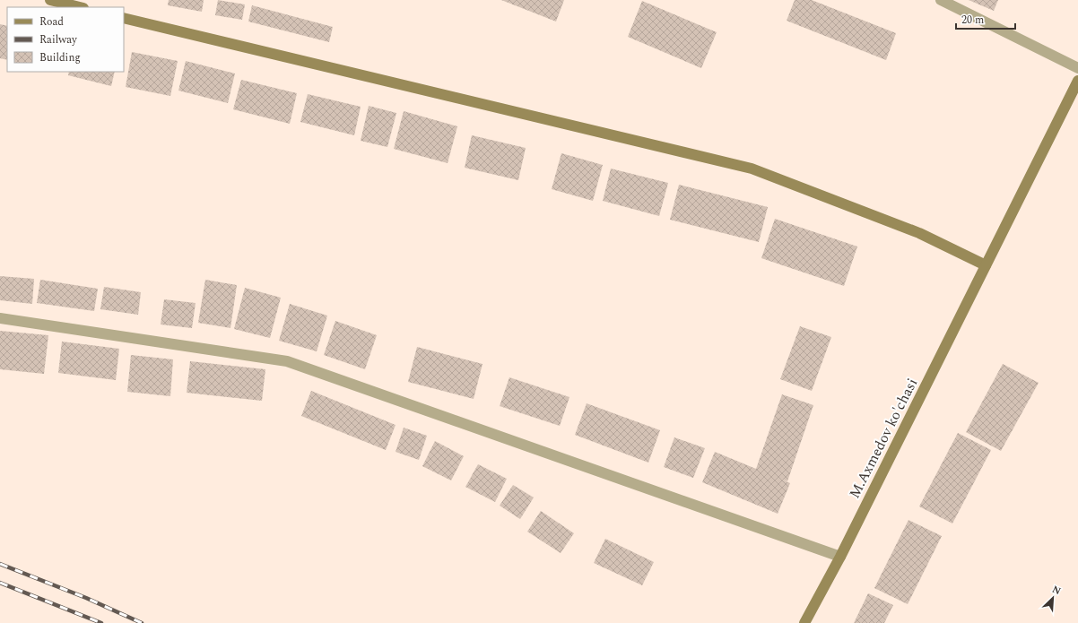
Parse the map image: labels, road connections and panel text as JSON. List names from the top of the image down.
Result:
{
  "streets": {
    "street": ["M.Axmedov ko'chasi"]
  },
  "legend": ["Road", "Railway", "Building"],
  "scale_bar": "20 m",
  "north": "top right"
}
